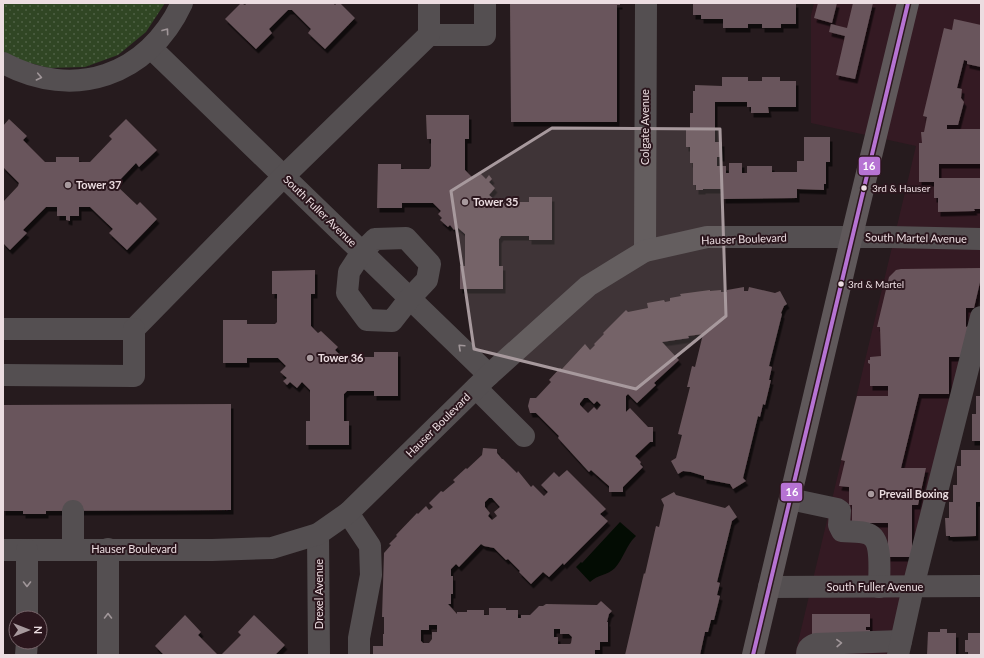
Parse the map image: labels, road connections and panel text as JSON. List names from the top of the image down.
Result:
{
  "streets": {
    "street": [
      "Colgate Avenue",
      "South Fuller Avenue",
      "South Martel Avenue",
      "Hauser Boulevard",
      "Drexel Avenue"
    ]
  },
  "crossings": [
    ["Colgate Avenue", "Hauser Boulevard"],
    ["South Fuller Avenue", "Hauser Boulevard"],
    ["South Martel Avenue", "Hauser Boulevard"],
    ["Hauser Boulevard", "Drexel Avenue"]
  ],
  "places": [
    "Tower 37",
    "3rd & Hauser",
    "Tower 35",
    "3rd & Martel",
    "Tower 36",
    "Prevail Boxing"
  ],
  "lines": ["transit line 16"],
  "north": "right"
}
